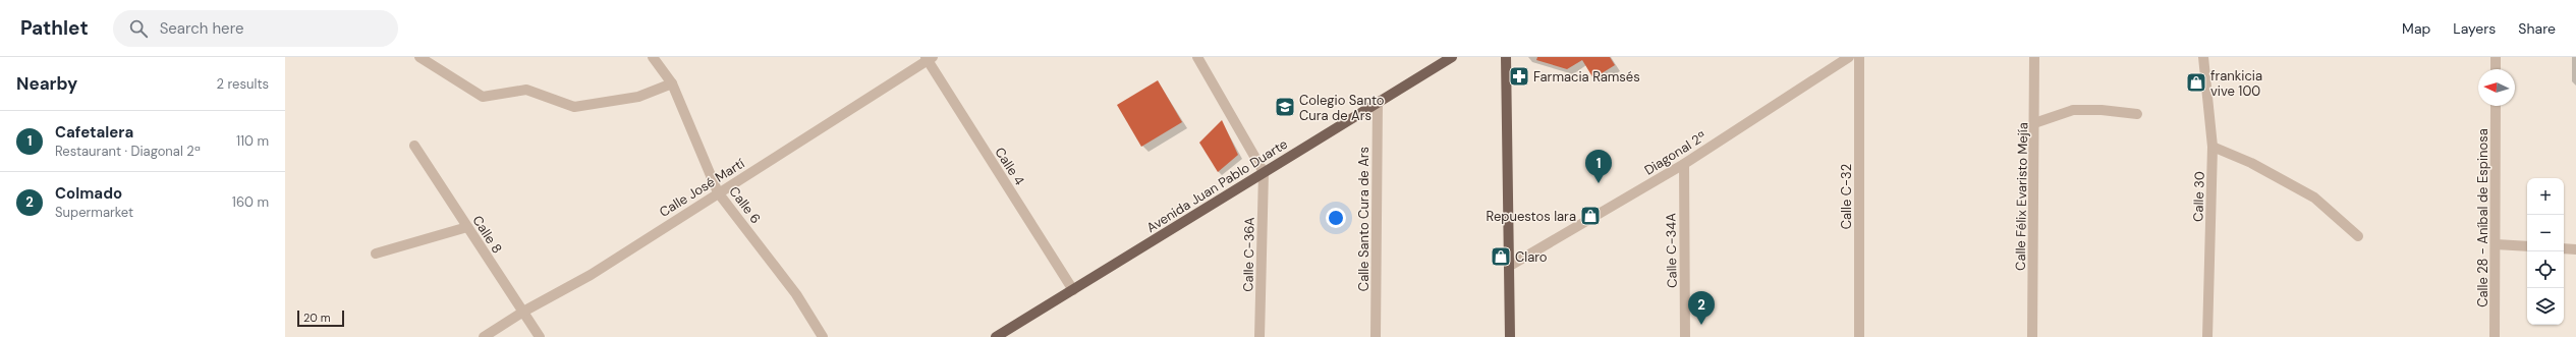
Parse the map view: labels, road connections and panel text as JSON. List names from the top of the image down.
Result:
{
  "streets": {
    "main road": ["Avenida Juan Pablo Duarte"],
    "street": [
      "Diagonal 2ª",
      "Calle 4",
      "Calle José Martí",
      "Calle C-32",
      "Calle Félix Evaristo Mejía",
      "Calle 30",
      "Calle 6",
      "Calle 28 - Aníbal de Espinosa",
      "Calle Santo Cura de Ars",
      "Calle 8",
      "Calle C-34A",
      "Calle C-36A"
    ]
  },
  "crossings": [
    ["Diagonal 2ª", "Calle C-34A"],
    ["Calle 4", "Avenida Juan Pablo Duarte"],
    ["Calle 4", "Calle José Martí"],
    ["Avenida Juan Pablo Duarte", "Calle Santo Cura de Ars"],
    ["Avenida Juan Pablo Duarte", "Calle C-36A"],
    ["Calle José Martí", "Calle 6"],
    ["Calle José Martí", "Calle 8"]
  ],
  "places": {
    "pharmacy": ["Farmacia Ramsés"],
    "shop": ["frankicia vive 100", "Repuestos lara", "Claro"],
    "school or university": ["Colegio Santo Cura de Ars"]
  },
  "scale_bar": "20 m",
  "north": "left",
  "page": {
    "header": "Pathlet",
    "search": "Search here",
    "nav": ["Map", "Layers", "Share"],
    "heading": ["Nearby", "2 results"],
    "list": [
      {
        "mark": "1",
        "name": "Cafetalera",
        "note": "Restaurant · Diagonal 2ª",
        "value": "110 m"
      },
      {
        "mark": "2",
        "name": "Colmado",
        "note": "Supermarket",
        "value": "160 m"
      }
    ],
    "pins": ["1", "2"],
    "map_buttons": ["+", "−"],
    "scale": "20 m"
  }
}
